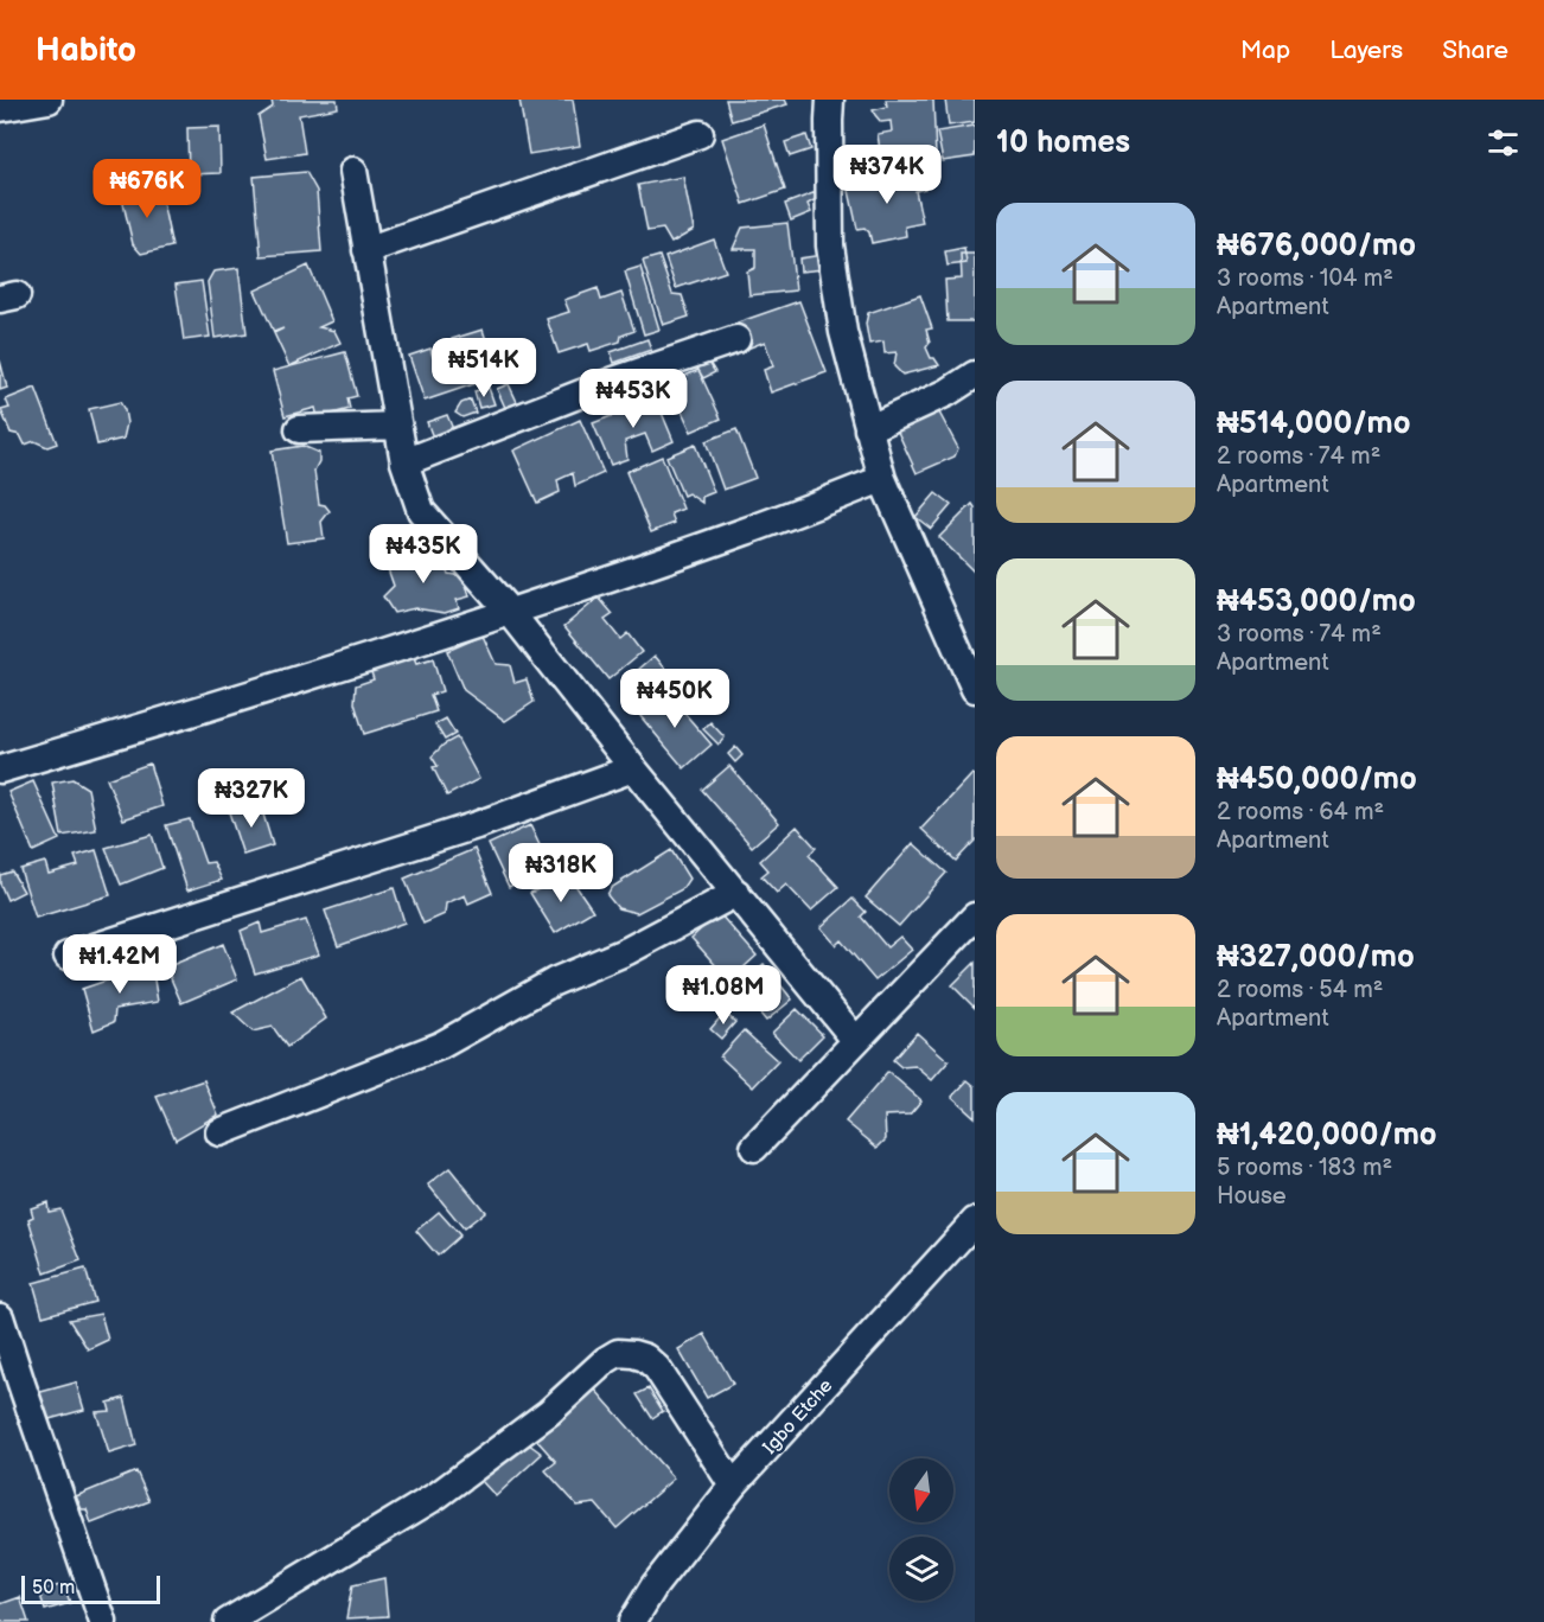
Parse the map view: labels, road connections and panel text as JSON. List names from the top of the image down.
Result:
{
  "streets": {
    "street": ["Igbo Etche"]
  },
  "scale_bar": "50 m",
  "north": "bottom",
  "page": {
    "header": "Habito",
    "nav": ["Map", "Layers", "Share"],
    "heading": "10 homes",
    "price": [
      "₦374K",
      "₦676K",
      "₦514K",
      "₦453K",
      "₦435K",
      "₦450K",
      "₦327K",
      "₦318K",
      "₦1.42M",
      "₦1.08M"
    ],
    "list": [
      {
        "name": "₦676,000/mo",
        "note": "3 rooms · 104 m² · Apartment"
      },
      {
        "name": "₦514,000/mo",
        "note": "2 rooms · 74 m² · Apartment"
      },
      {
        "name": "₦453,000/mo",
        "note": "3 rooms · 74 m² · Apartment"
      },
      {
        "name": "₦450,000/mo",
        "note": "2 rooms · 64 m² · Apartment"
      },
      {
        "name": "₦327,000/mo",
        "note": "2 rooms · 54 m² · Apartment"
      },
      {
        "name": "₦1,420,000/mo",
        "note": "5 rooms · 183 m² · House"
      }
    ],
    "scale": "50 m"
  }
}
